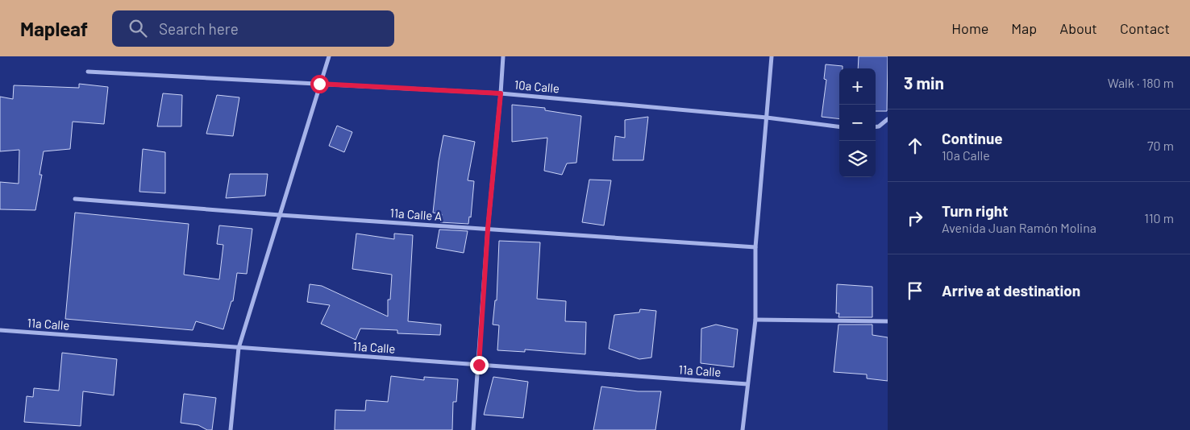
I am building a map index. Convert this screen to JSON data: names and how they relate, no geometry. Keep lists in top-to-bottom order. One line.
{"streets":{"street":["10a Calle","11a Calle A","11a Calle"]},"page":{"header":"Mapleaf","search":"Search here","nav":["Home","Map","About","Contact"],"heading":["3 min","Walk · 180 m"],"map_buttons":["+","−"],"list":[["Continue","10a Calle","70 m"],["Turn right","Avenida Juan Ramón Molina","110 m"],"Arrive at destination"]}}
